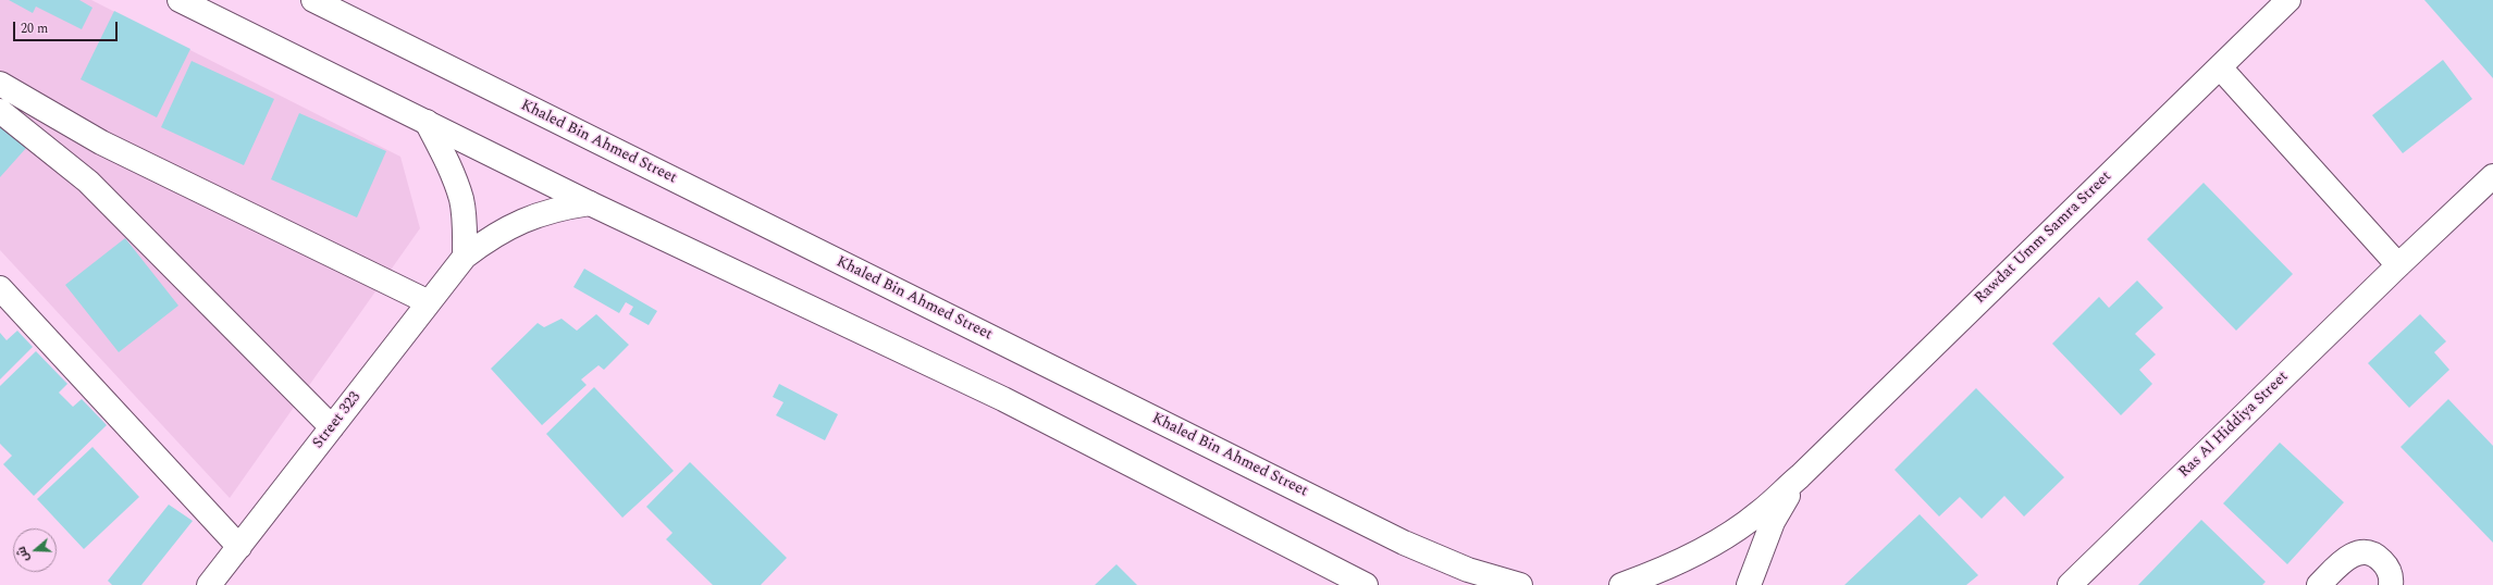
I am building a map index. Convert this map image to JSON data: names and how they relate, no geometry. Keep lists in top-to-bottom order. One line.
{"streets":{"street":["Khaled Bin Ahmed Street","Rawdat Umm Samra Street","Street 323","Ras Al Hiddiya Street"]},"scale_bar":"20 m","north":"left"}
